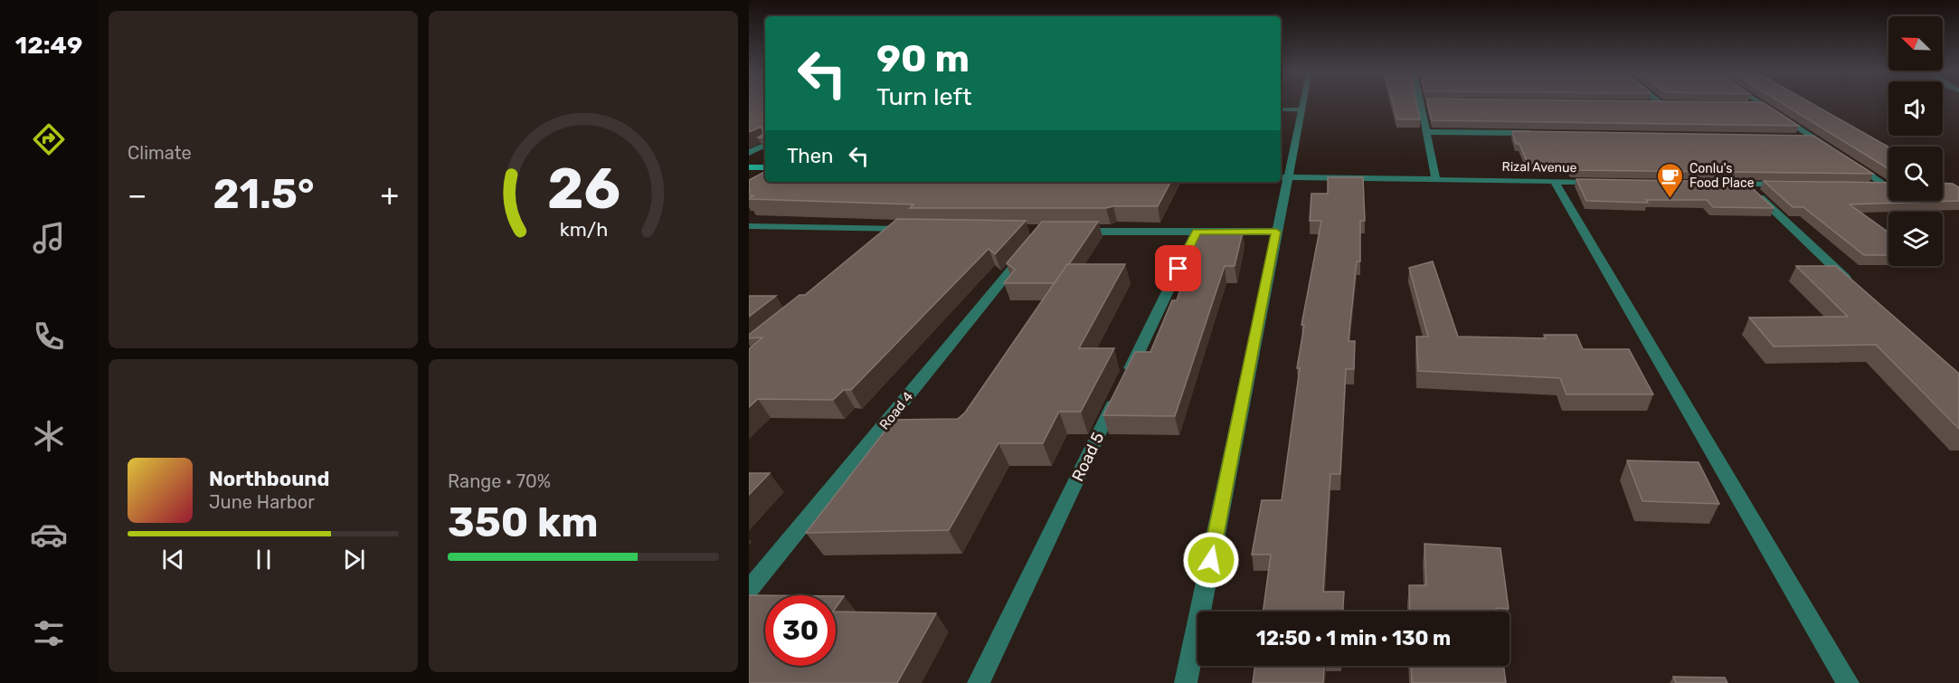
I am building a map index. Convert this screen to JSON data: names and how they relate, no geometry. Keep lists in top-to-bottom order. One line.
{"streets":{"street":["Rizal Avenue","Road 4","Road 5"]},"places":{"cafe":["Conlu's Food Place"]},"north":"top left","page":{"tabs":"12:49","tile":["Climate",["Range · 70%","350 km"]],"turn":["90 m","Turn left"],"then":"Then","heat":["−","21.5°","+"],"song":["Northbound","June Harbor"],"limit":"30","trip":"12:50 · 1 min · 130 m","gauge":["26","km/h"]}}
